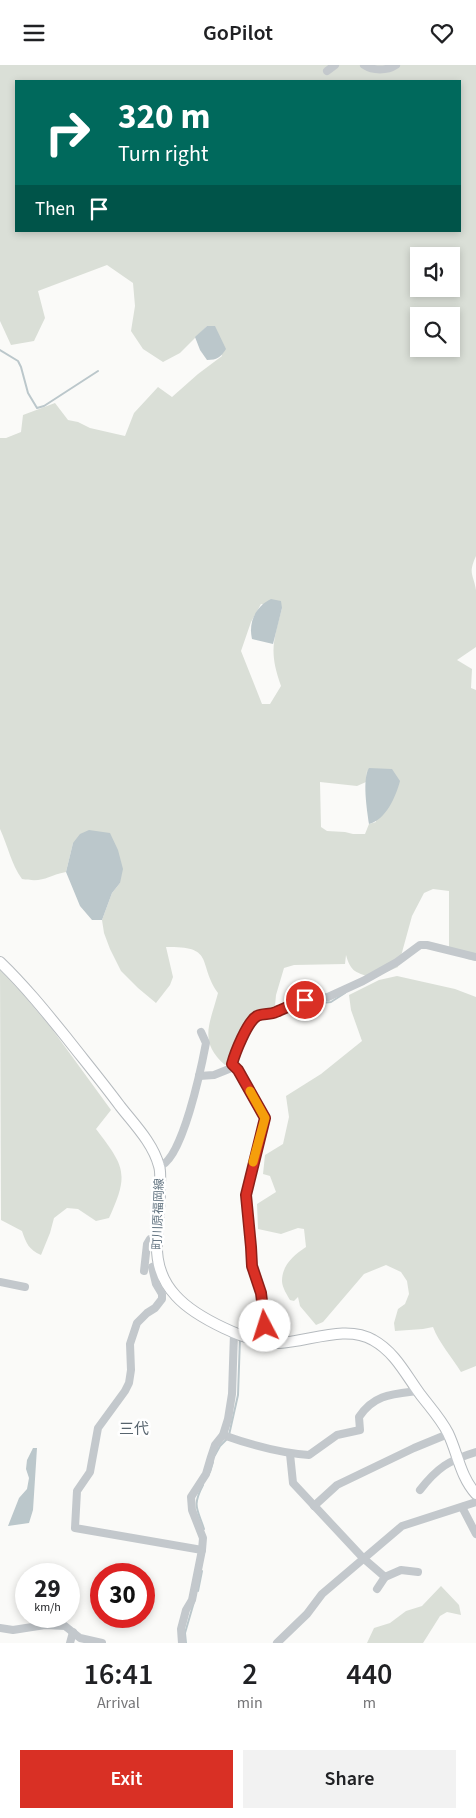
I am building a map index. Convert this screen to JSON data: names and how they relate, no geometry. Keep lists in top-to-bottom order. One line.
{"streets":{"main road":["町川原福岡線"]},"districts":["三代"],"page":{"header":"GoPilot","turn":["320 m","Turn right"],"then":"Then","speed":"29 km/h","limit":"30","eta":["16:41","Arrival","2","min","440","m"],"buttons":["Exit","Share"]}}
